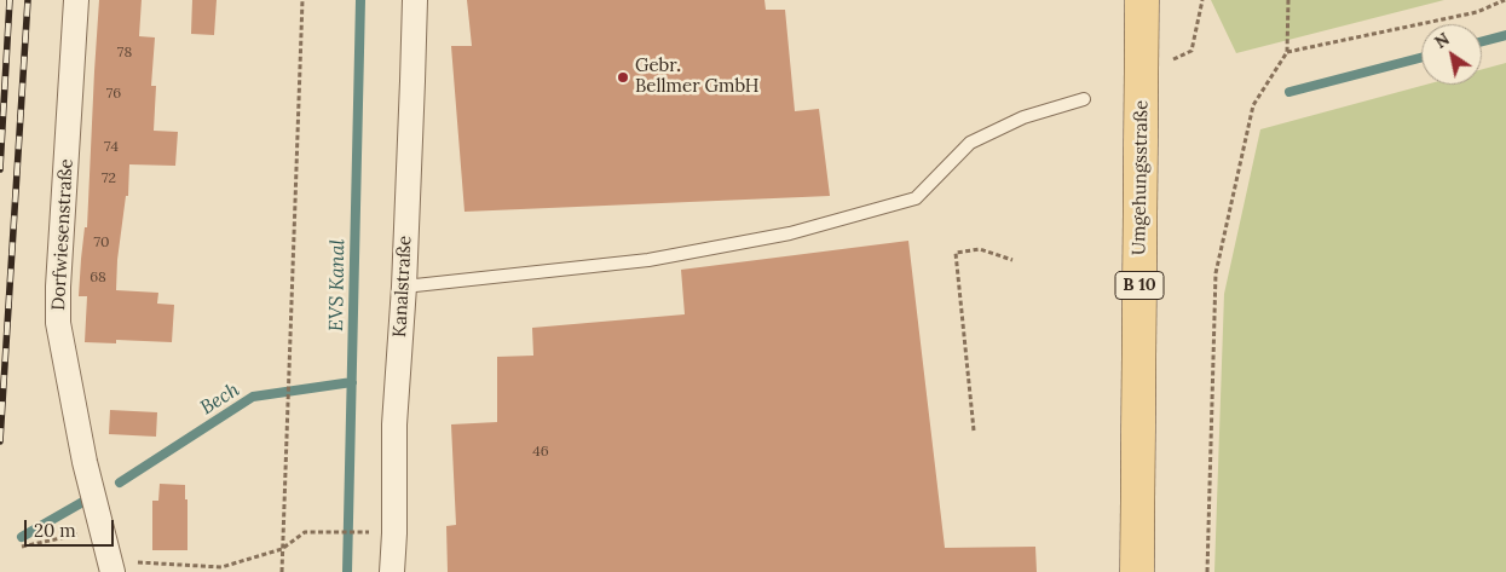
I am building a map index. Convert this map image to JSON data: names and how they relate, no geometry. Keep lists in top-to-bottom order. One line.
{"streets":{"main road":["Umgehungsstraße","B 10"],"street":["Dorfwiesenstraße","Kanalstraße"]},"water":["EVS Kanal","Bech"],"places":["Gebr. Bellmer GmbH"],"house_numbers":["78","76","74","72","70","68","46"],"scale_bar":"20 m","north":"top left"}
